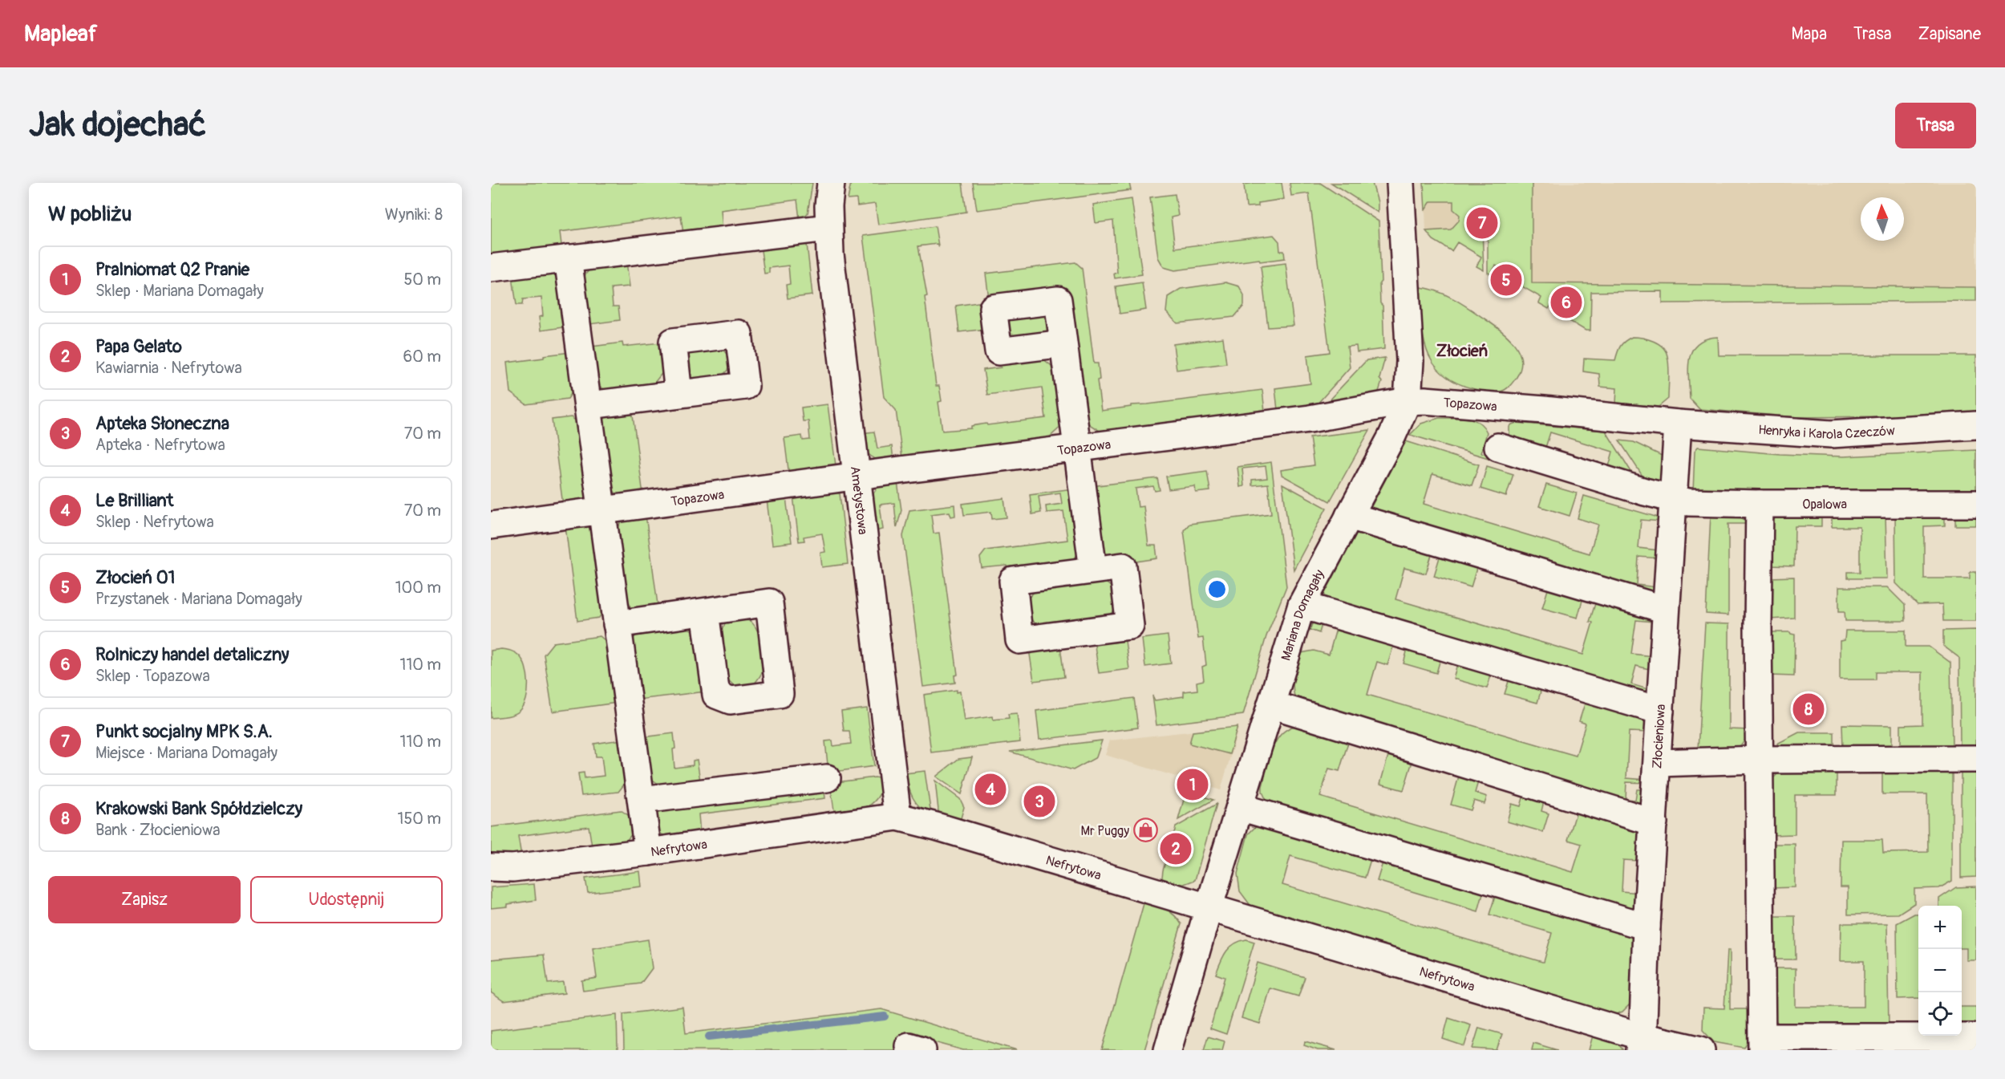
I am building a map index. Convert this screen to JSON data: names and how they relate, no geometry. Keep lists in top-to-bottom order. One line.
{"streets":{"street":["Topazowa","Henryka i Karola Czeczów","Ametystowa","Opalowa","Mariana Domagały","Złocieniowa","Nefrytowa"]},"crossings":[["Topazowa","Henryka i Karola Czeczów"],["Topazowa","Ametystowa"],["Topazowa","Mariana Domagały"],["Topazowa","Złocieniowa"],["Henryka i Karola Czeczów","Złocieniowa"],["Ametystowa","Nefrytowa"],["Opalowa","Złocieniowa"],["Mariana Domagały","Nefrytowa"],["Złocieniowa","Nefrytowa"]],"districts":["Złocień"],"places":{"shop":["Mr Puggy"]},"north":"top","page":{"header":"Mapleaf","nav":["Mapa","Trasa","Zapisane"],"buttons":["Trasa",["Zapisz","Udostępnij"]],"title":"Jak dojechać","heading":["W pobliżu","Wyniki: 8"],"pins":["7","5","6","8","1","4","3","2"],"list":[{"mark":"1","name":"Pralniomat Q2 Pranie","note":"Sklep · Mariana Domagały","value":"50 m"},{"mark":"2","name":"Papa Gelato","note":"Kawiarnia · Nefrytowa","value":"60 m"},{"mark":"3","name":"Apteka Słoneczna","note":"Apteka · Nefrytowa","value":"70 m"},{"mark":"4","name":"Le Brilliant","note":"Sklep · Nefrytowa","value":"70 m"},{"mark":"5","name":"Złocień 01","note":"Przystanek · Mariana Domagały","value":"100 m"},{"mark":"6","name":"Rolniczy handel detaliczny","note":"Sklep · Topazowa","value":"110 m"},{"mark":"7","name":"Punkt socjalny MPK S.A.","note":"Miejsce · Mariana Domagały","value":"110 m"},{"mark":"8","name":"Krakowski Bank Spółdzielczy","note":"Bank · Złocieniowa","value":"150 m"}],"map_buttons":["+","−"]}}
